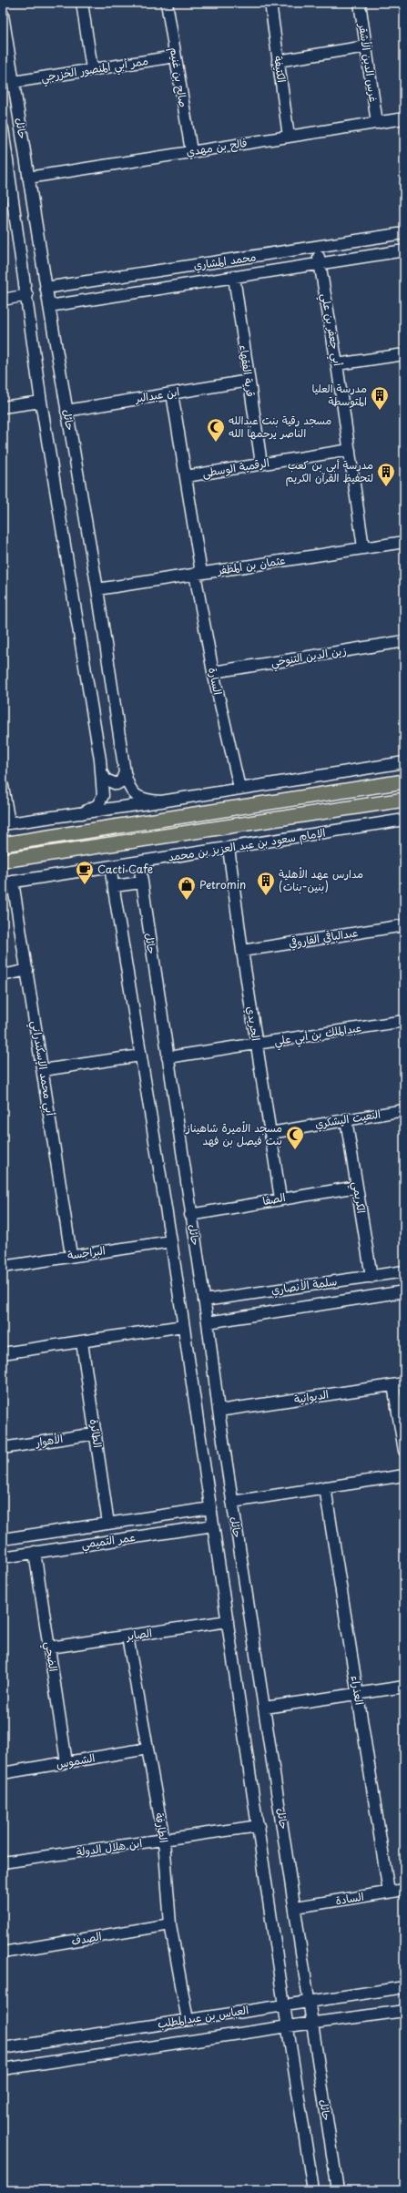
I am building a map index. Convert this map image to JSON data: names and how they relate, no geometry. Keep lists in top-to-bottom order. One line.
{"streets":{"main road":["الإمام سعود بن عبد العزيز بن محمد"],"street":["غرس الدين الأشقر","ممر أبي المنصور الخزرجي","الكتيفة","صالح بن غنيم","حائل","فالح بن مهدي","محمد المشاري","أبي جعفر بن علي","قرية الفقهاء","ابن عبدالبر","الرقمية الوسطى","عثمان بن المظفر","زين الدين التنوخي","السارة","عبدالباقي الفاروقي","الحريدي","عبدالملك بن أبي علي","أبي محمد الإسكندراني","النعيت اليشكري","الكريمي","الصفا","البراجسة","سلمة الأنصاري","الديوانية","الطائرة","الأهوار","عمر التميمي","الصابر","الضحي","العذراء","الشموس","الطارفة","ابن هلال الدولة","السادة","الصدف","العباس بن عبدالمطلب"]},"crossings":[["غرس الدين الأشقر","فالح بن مهدي"],["ممر أبي المنصور الخزرجي","صالح بن غنيم"],["ممر أبي المنصور الخزرجي","حائل"],["الكتيفة","فالح بن مهدي"],["صالح بن غنيم","فالح بن مهدي"],["حائل","فالح بن مهدي"],["حائل","محمد المشاري"],["حائل","ابن عبدالبر"],["حائل","عثمان بن المظفر"],["حائل","الإمام سعود بن عبد العزيز بن محمد"],["حائل","عبدالملك بن أبي علي"],["حائل","الصفا"],["حائل","البراجسة"],["حائل","سلمة الأنصاري"],["حائل","الديوانية"],["حائل","عمر التميمي"],["حائل","الصابر"],["حائل","ابن هلال الدولة"],["حائل","السادة"],["حائل","العباس بن عبدالمطلب"],["محمد المشاري","أبي جعفر بن علي"],["محمد المشاري","قرية الفقهاء"],["أبي جعفر بن علي","الرقمية الوسطى"],["أبي جعفر بن علي","عثمان بن المظفر"],["قرية الفقهاء","ابن عبدالبر"],["قرية الفقهاء","الرقمية الوسطى"],["ابن عبدالبر","السارة"],["الرقمية الوسطى","السارة"],["عثمان بن المظفر","السارة"],["زين الدين التنوخي","السارة"],["الإمام سعود بن عبد العزيز بن محمد","الحريدي"],["الإمام سعود بن عبد العزيز بن محمد","أبي محمد الإسكندراني"],["عبدالباقي الفاروقي","الحريدي"],["الحريدي","عبدالملك بن أبي علي"],["الحريدي","النعيت اليشكري"],["الحريدي","الصفا"],["أبي محمد الإسكندراني","البراجسة"],["النعيت اليشكري","الكريمي"],["الكريمي","الصفا"],["الكريمي","سلمة الأنصاري"],["الطائرة","الأهوار"],["عمر التميمي","الضحي"],["الصابر","الضحي"],["الصابر","الطارفة"],["الضحي","الشموس"],["العذراء","السادة"],["الشموس","الطارفة"],["الطارفة","ابن هلال الدولة"],["الطارفة","الصدف"],["الطارفة","العباس بن عبدالمطلب"]],"places":{"building":["مدرسة العليا المتوسطة","مدرسة أبي بن كعب لتحفيظ القرآن الكريم","مدارس عهد الأهلية (بنين-بنات)"],"mosque":["مسجد رقية بنت عبدالله الناصر يرحمها الله","مسجد الأميرة شاهيناز بنت فيصل بن فهد"],"cafe":["Cacti Cafe"],"shop":["Petromin"]}}
